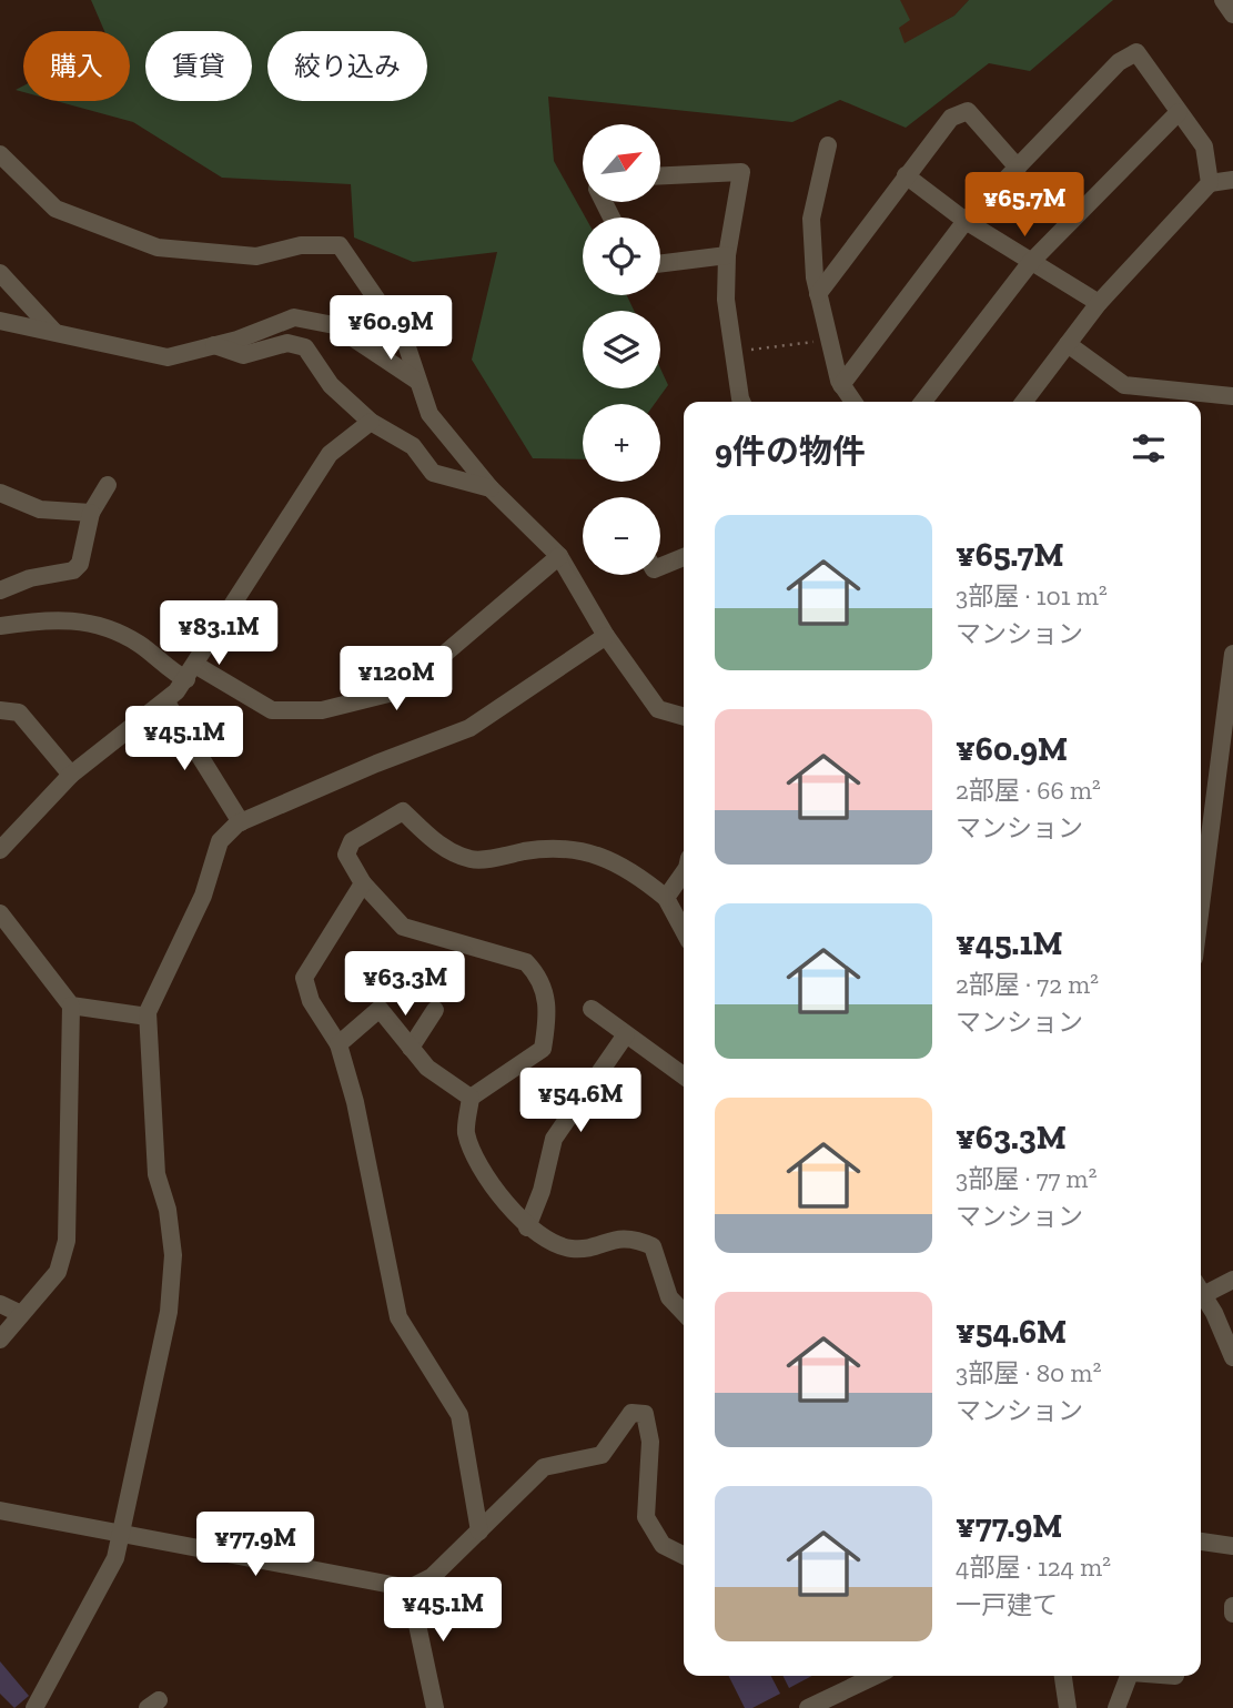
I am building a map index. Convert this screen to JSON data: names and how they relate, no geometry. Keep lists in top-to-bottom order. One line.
{"north":"top right","page":{"chip":["購入","賃貸","絞り込み"],"map_buttons":["+","−"],"price":["¥65.7M","¥60.9M","¥83.1M","¥120M","¥45.1M","¥63.3M","¥54.6M","¥77.9M","¥45.1M"],"heading":"9件の物件","list":[{"name":"¥65.7M","note":"3部屋 · 101 m² · マンション"},{"name":"¥60.9M","note":"2部屋 · 66 m² · マンション"},{"name":"¥45.1M","note":"2部屋 · 72 m² · マンション"},{"name":"¥63.3M","note":"3部屋 · 77 m² · マンション"},{"name":"¥54.6M","note":"3部屋 · 80 m² · マンション"},{"name":"¥77.9M","note":"4部屋 · 124 m² · 一戸建て"}]}}
